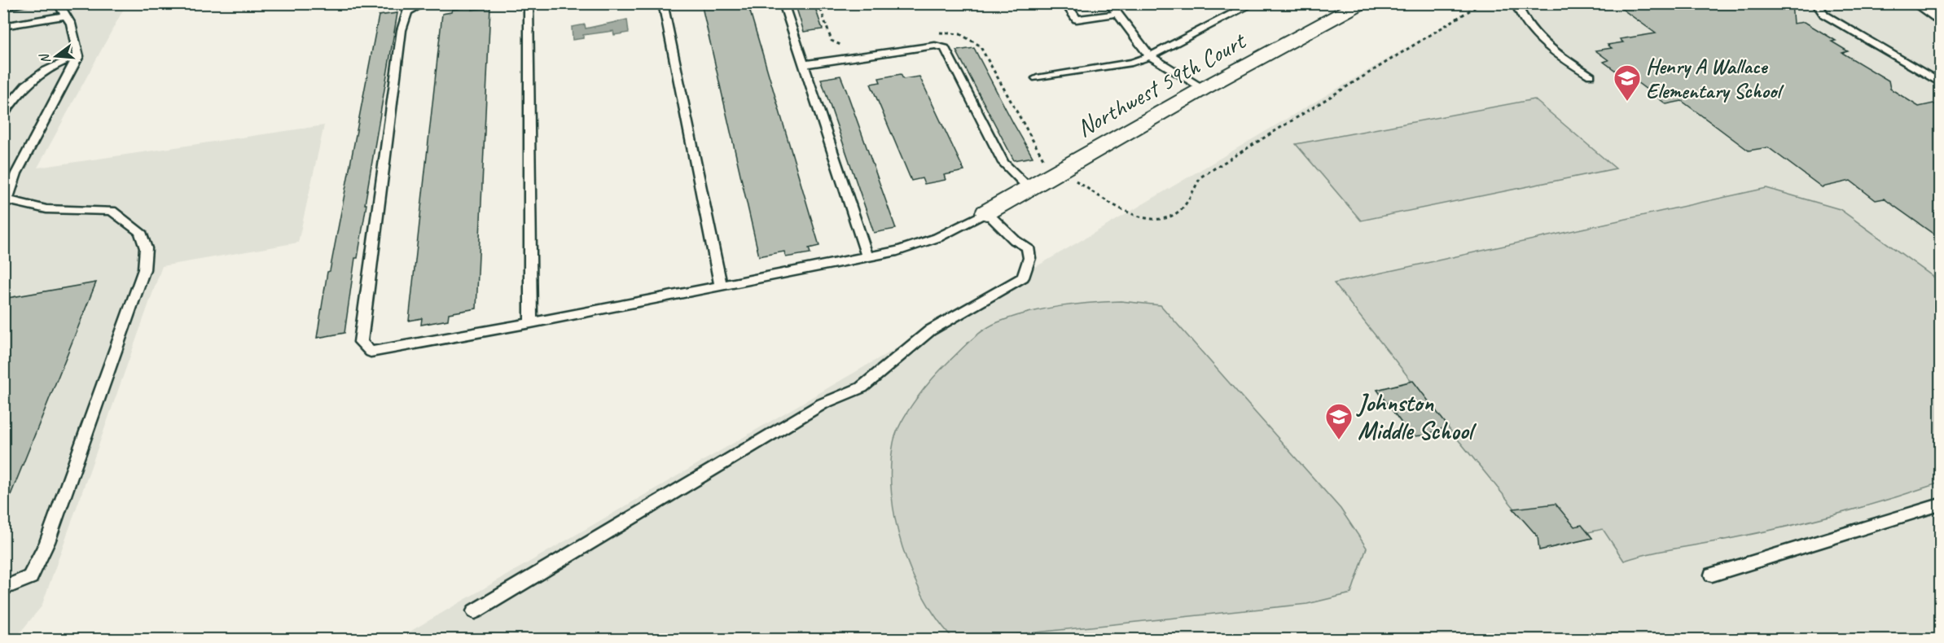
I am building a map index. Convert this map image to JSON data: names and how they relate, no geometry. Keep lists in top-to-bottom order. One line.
{"streets":{"street":["Northwest 59th Court"]},"places":{"school or university":["Henry A Wallace Elementary School","Johnston Middle School"]},"north":"left"}
